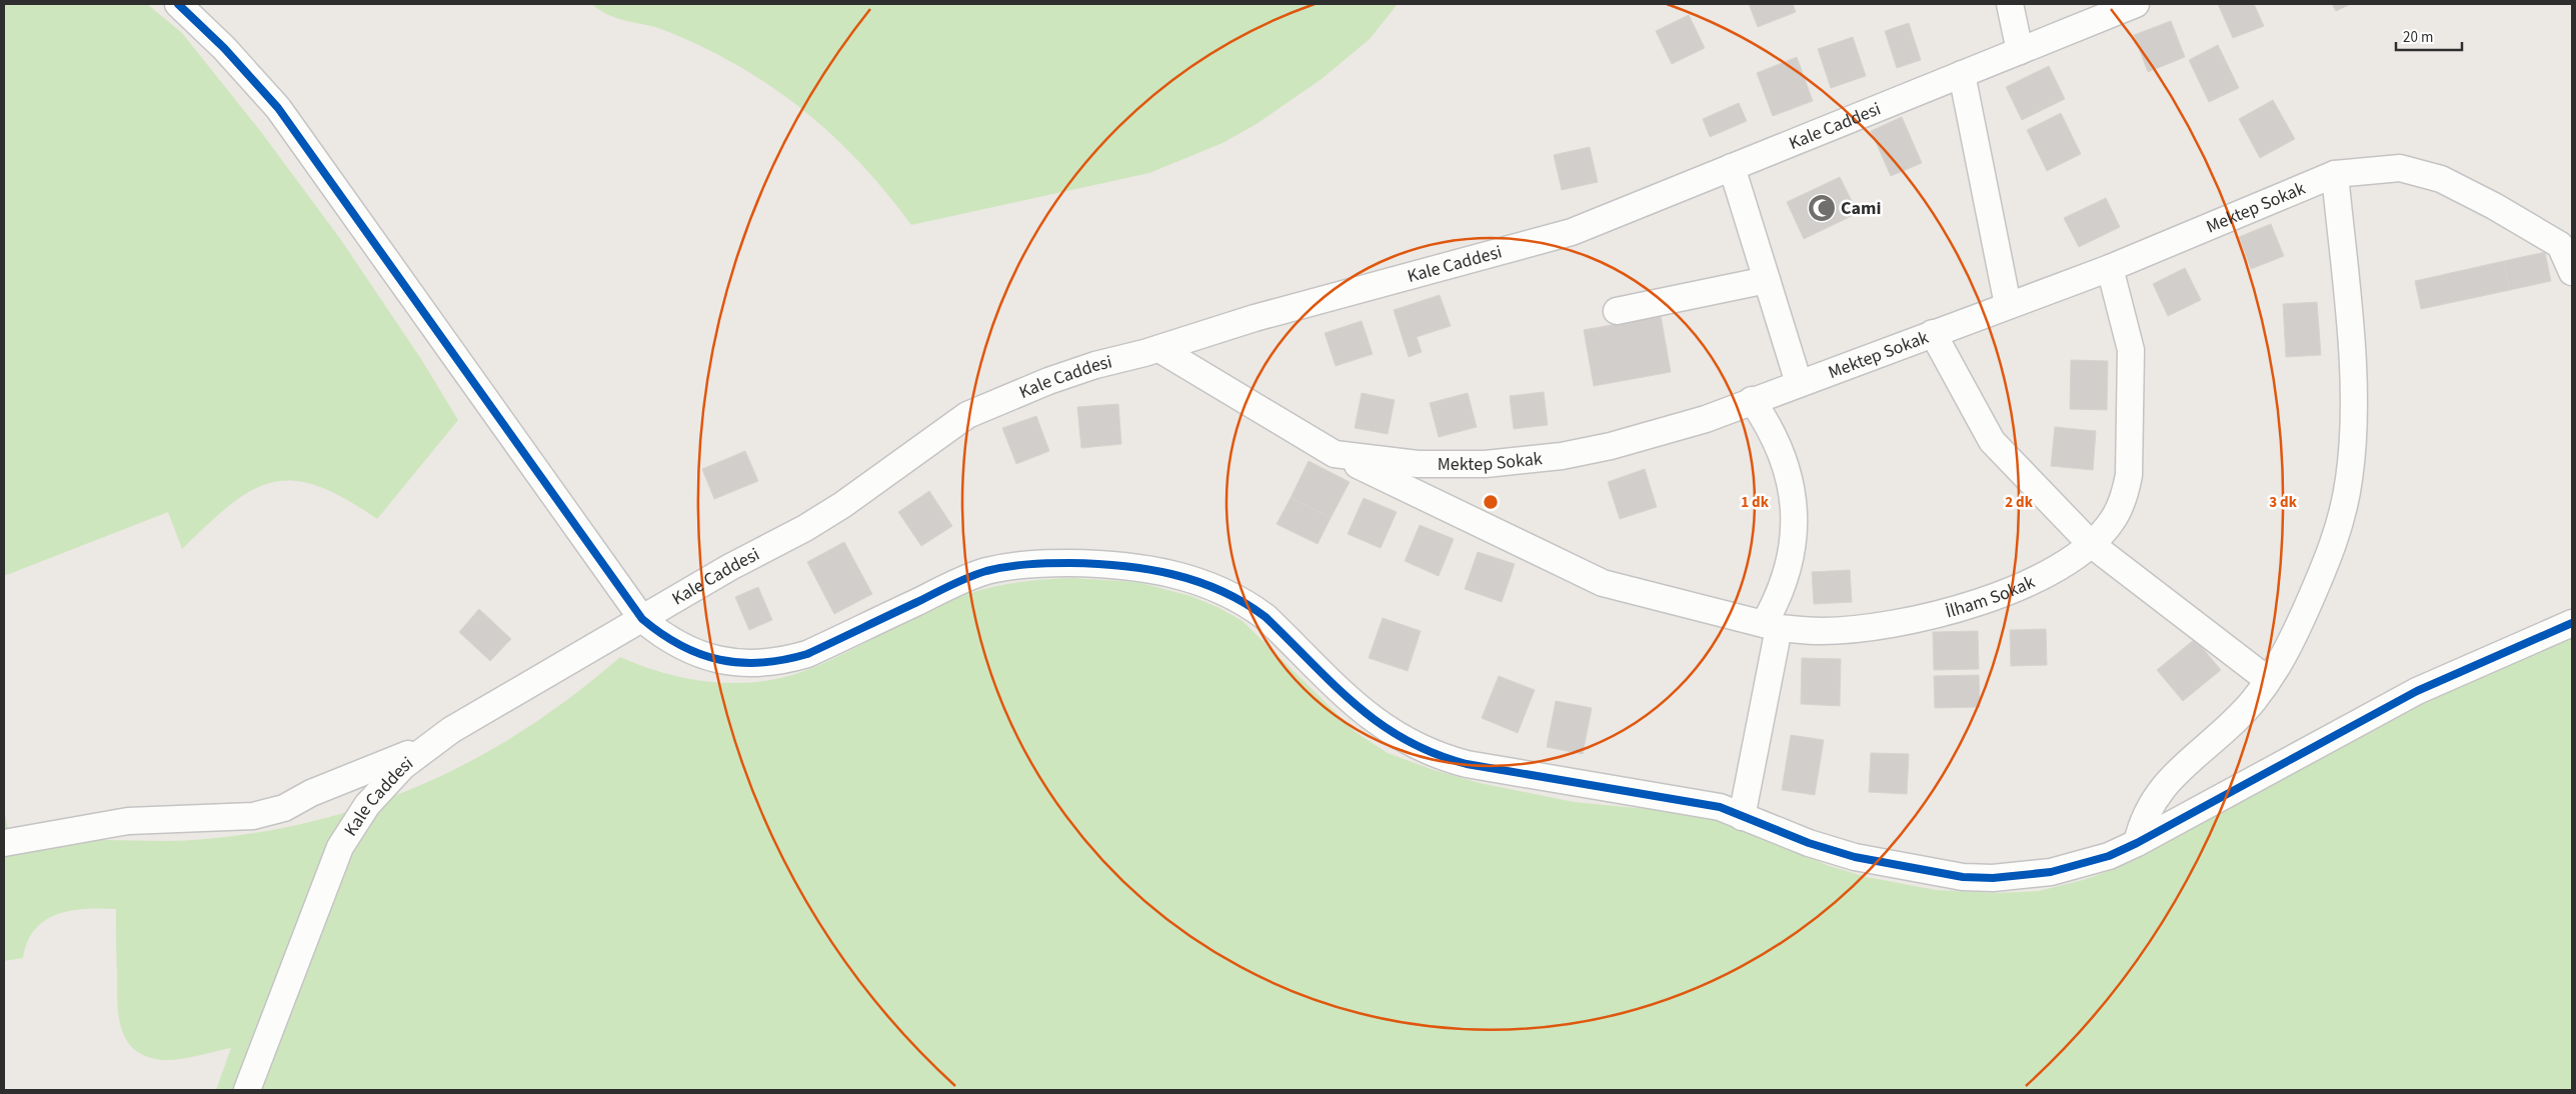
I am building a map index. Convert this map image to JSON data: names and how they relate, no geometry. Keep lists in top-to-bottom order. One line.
{"streets":{"street":["Kale Caddesi","Mektep Sokak","İlham Sokak"]},"crossings":[["Kale Caddesi","Mektep Sokak"],["Mektep Sokak","İlham Sokak"]],"places":{"mosque":["Cami"]},"scale_bar":"20 m","rings":["1 dk","2 dk","3 dk"]}
